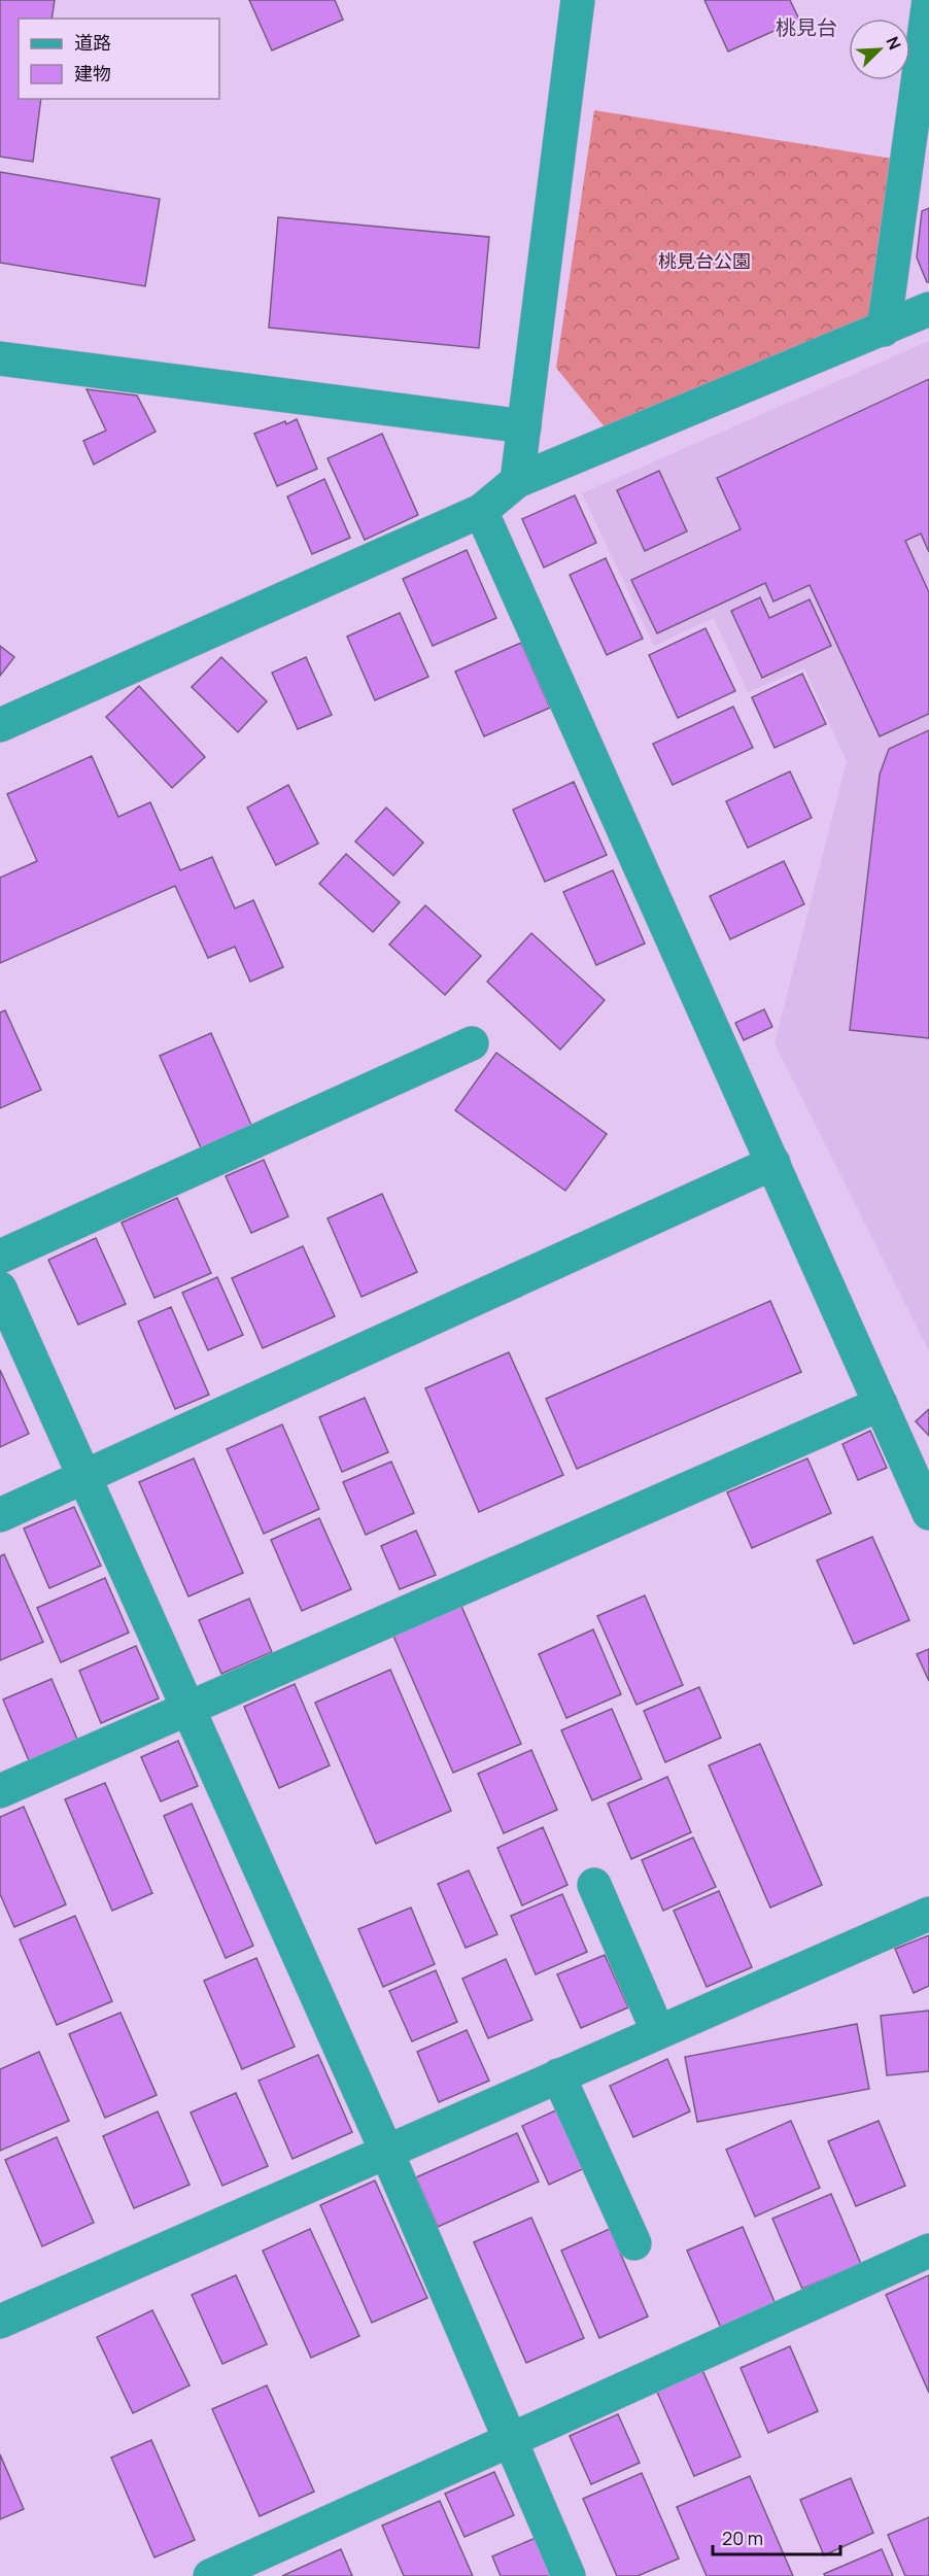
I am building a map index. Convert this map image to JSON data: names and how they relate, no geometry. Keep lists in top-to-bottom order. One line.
{"districts":["桃見台"],"parks":["桃見台公園"],"legend":["道路","建物"],"scale_bar":"20 m","north":"top right"}
